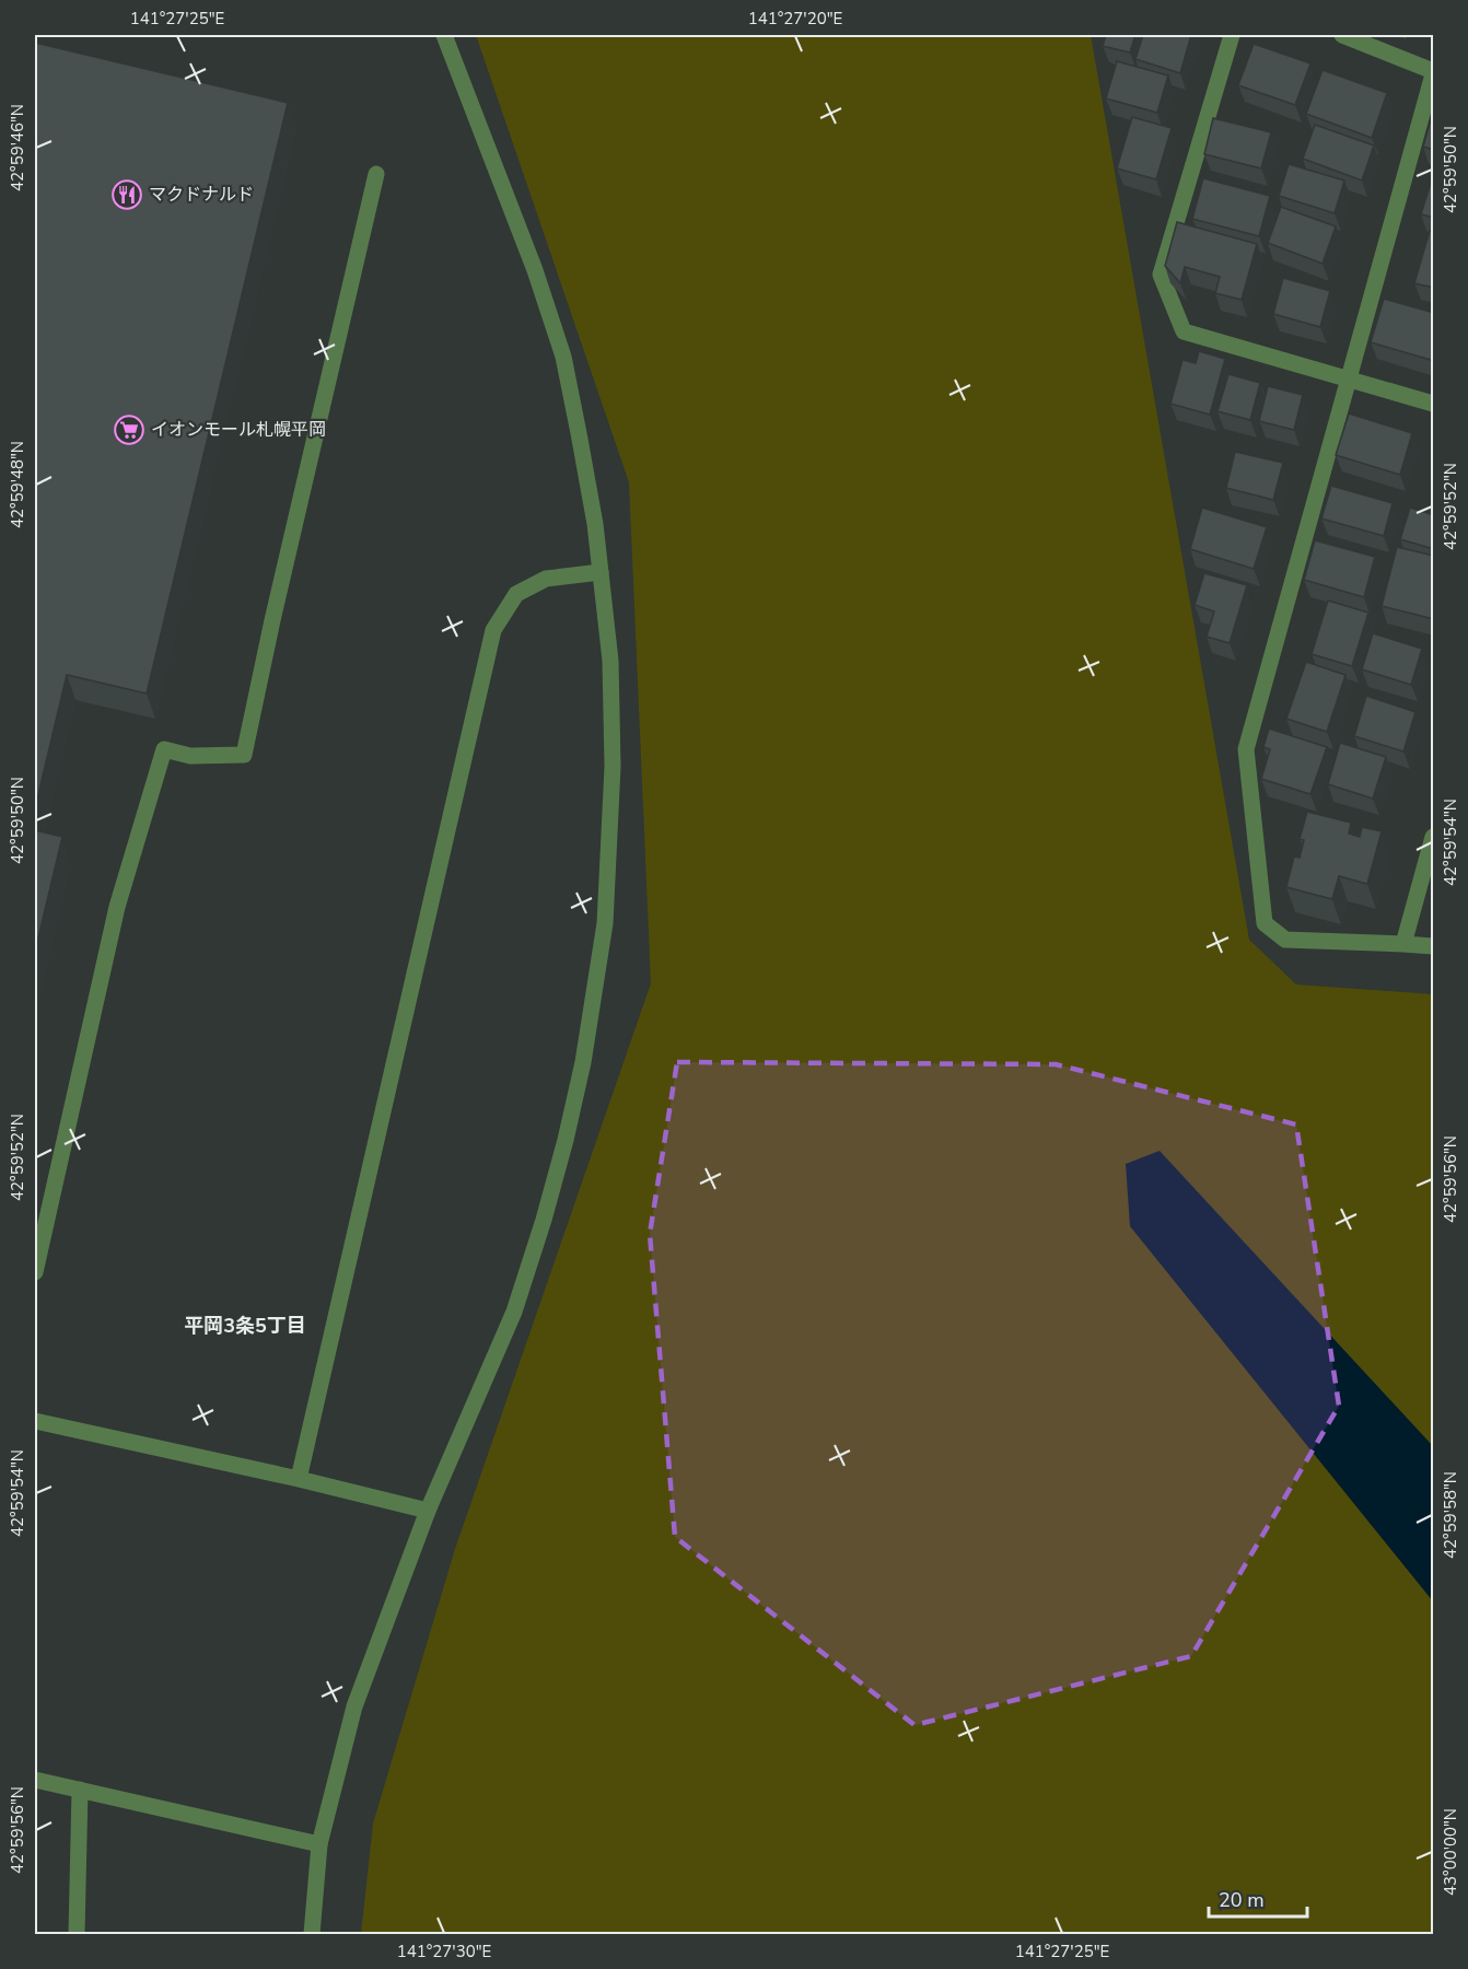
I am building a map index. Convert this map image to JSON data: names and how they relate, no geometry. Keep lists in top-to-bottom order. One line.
{"districts":["平岡3条5丁目"],"places":{"restaurant":["マクドナルド"],"supermarket":["イオンモール札幌平岡"]},"scale_bar":"20 m","coordinates":["141°27'25\"E","141°27'20\"E","42°59'46\"N","42°59'50\"N","42°59'48\"N","42°59'52\"N","42°59'54\"N","42°59'56\"N","42°59'58\"N","43°00'00\"N","141°27'30\"E"]}
